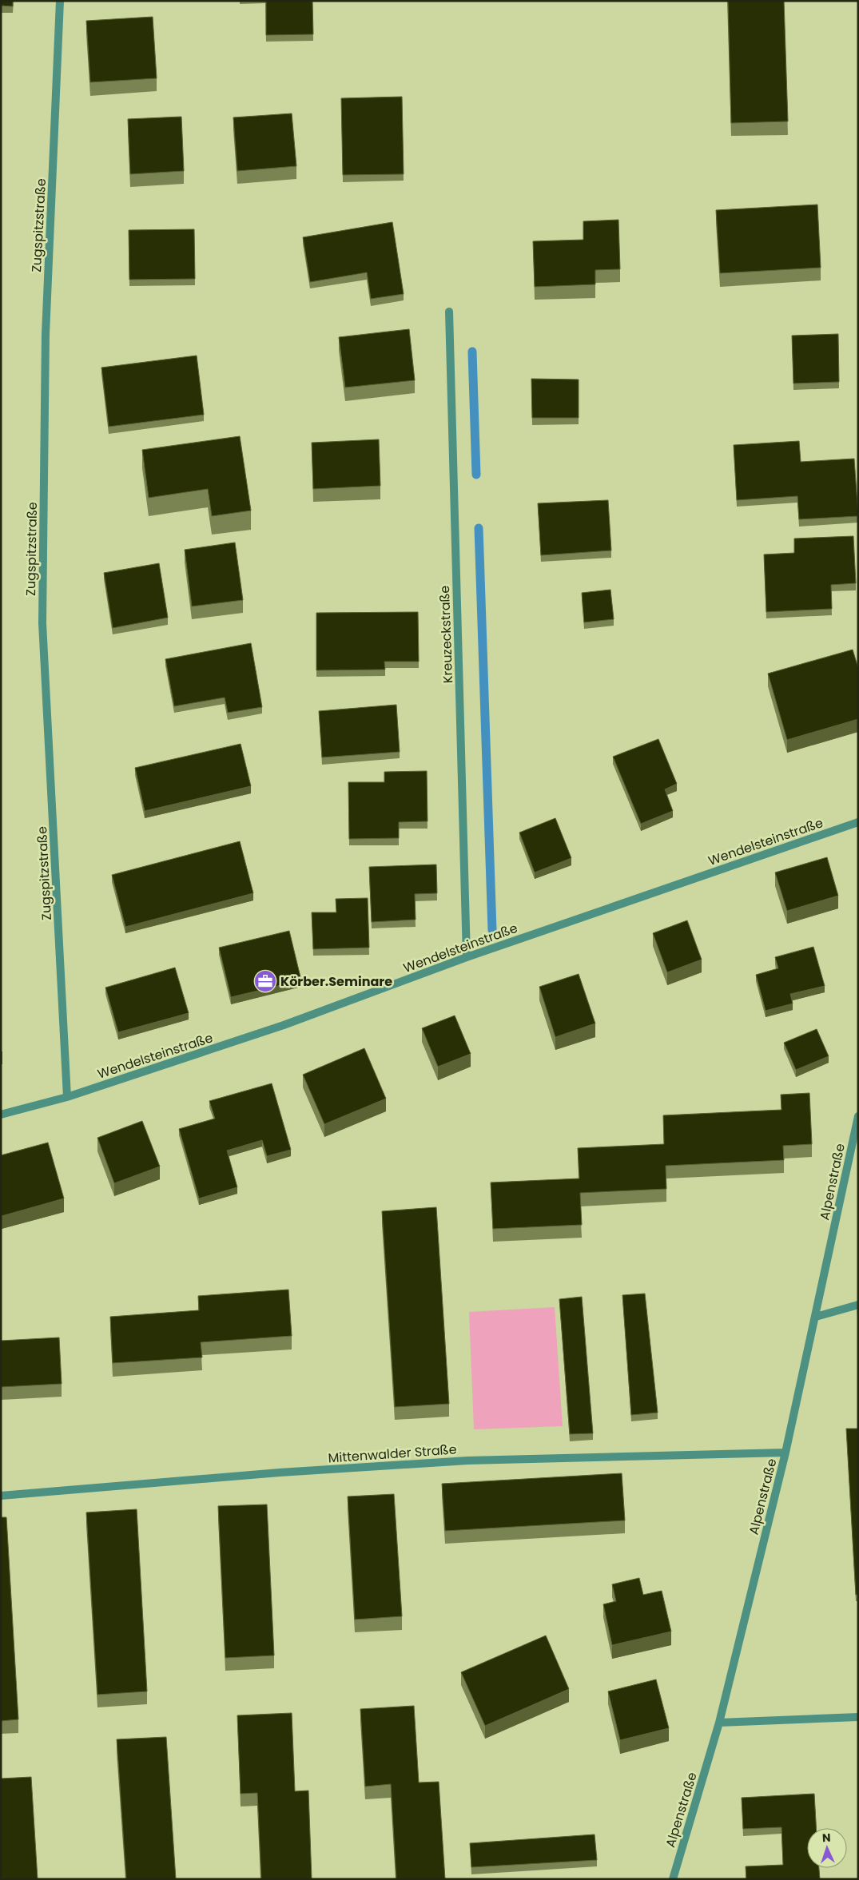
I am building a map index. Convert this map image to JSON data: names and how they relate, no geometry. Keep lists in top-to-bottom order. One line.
{"streets":{"street":["Zugspitzstraße","Kreuzeckstraße","Wendelsteinstraße","Alpenstraße","Mittenwalder Straße"]},"crossings":[["Zugspitzstraße","Wendelsteinstraße"],["Kreuzeckstraße","Wendelsteinstraße"],["Alpenstraße","Mittenwalder Straße"]],"places":{"office":["Körber.Seminare"]},"north":"top"}
